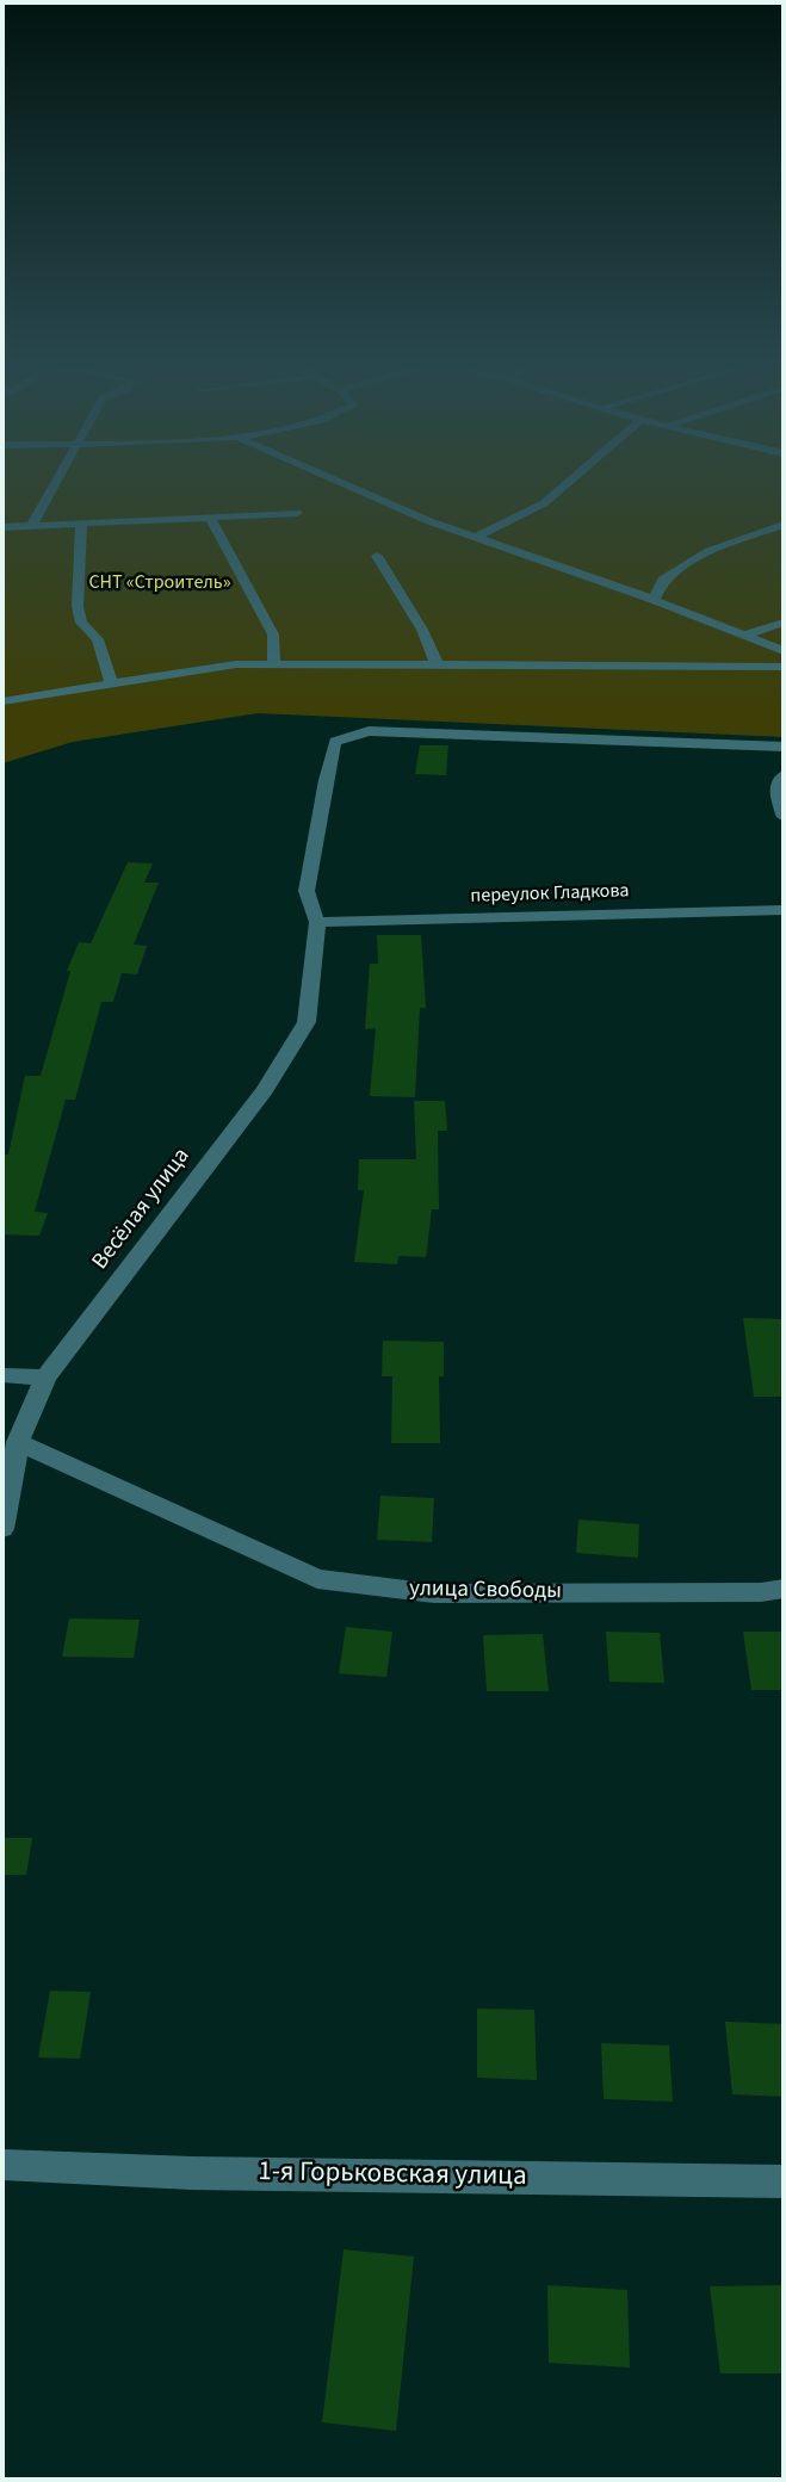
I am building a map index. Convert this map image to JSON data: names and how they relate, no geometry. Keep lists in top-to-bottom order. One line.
{"streets":{"street":["переулок Гладкова","Весёлая улица","улица Свободы","1-я Горьковская улица"]},"crossings":[["переулок Гладкова","Весёлая улица"],["Весёлая улица","улица Свободы"]],"parks":["СНТ «Строитель»"]}
